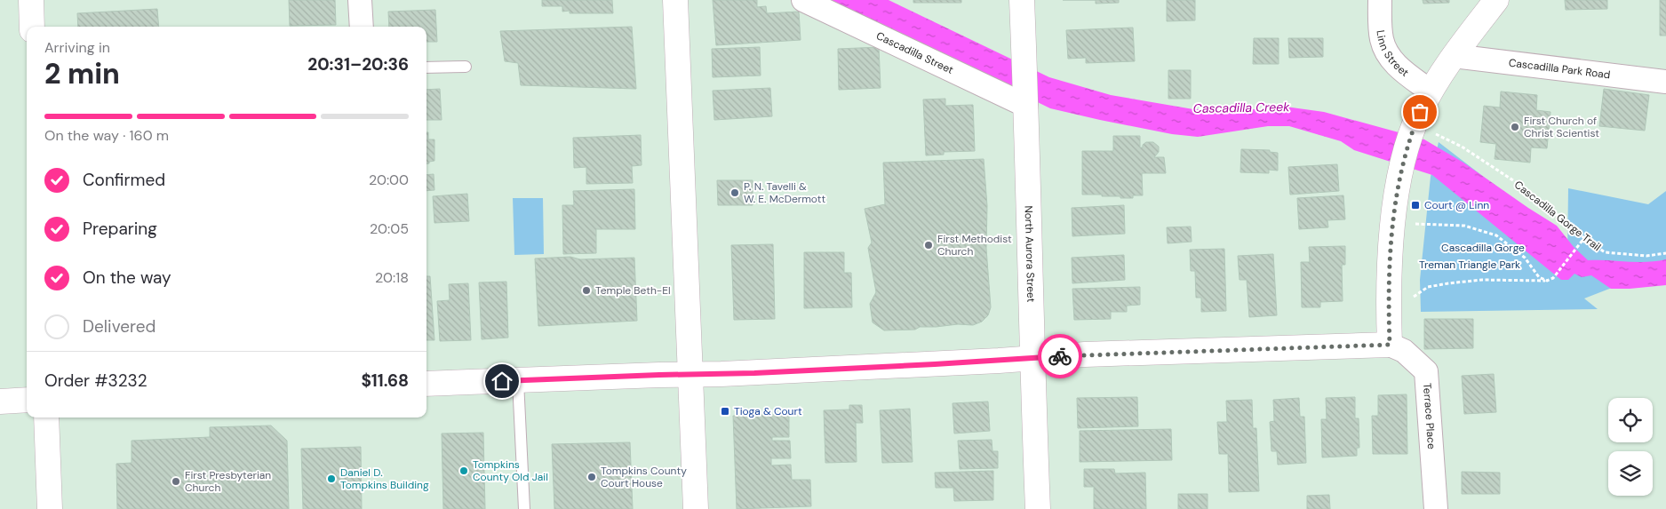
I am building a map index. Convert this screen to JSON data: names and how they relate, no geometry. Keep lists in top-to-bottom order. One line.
{"streets":{"street":["Linn Street","Cascadilla Street","Cascadilla Park Road","North Aurora Street","Terrace Place"],"path":["Cascadilla Gorge Trail"]},"crossings":[["Cascadilla Street","North Aurora Street"]],"water":["Cascadilla Creek"],"parks":["Cascadilla Gorge","Treman Triangle Park"],"places":{"other":["First Church of Christ Scientist","P. N. Tavelli & W. E. McDermott","First Methodist Church","Temple Beth-El","Tompkins County Old Jail","Tompkins County Court House","Daniel D. Tompkins Building","First Presbyterian Church"],"transit":["Court @ Linn","Tioga & Court"]},"page":{"heading":["2 min","Arriving in","20:31–20:36"],"panel":["Order #3232","$11.68"],"bar":"On the way · 160 m","list":[["Confirmed","20:00"],["Preparing","20:05"],["On the way","20:18"],"Delivered"]}}
